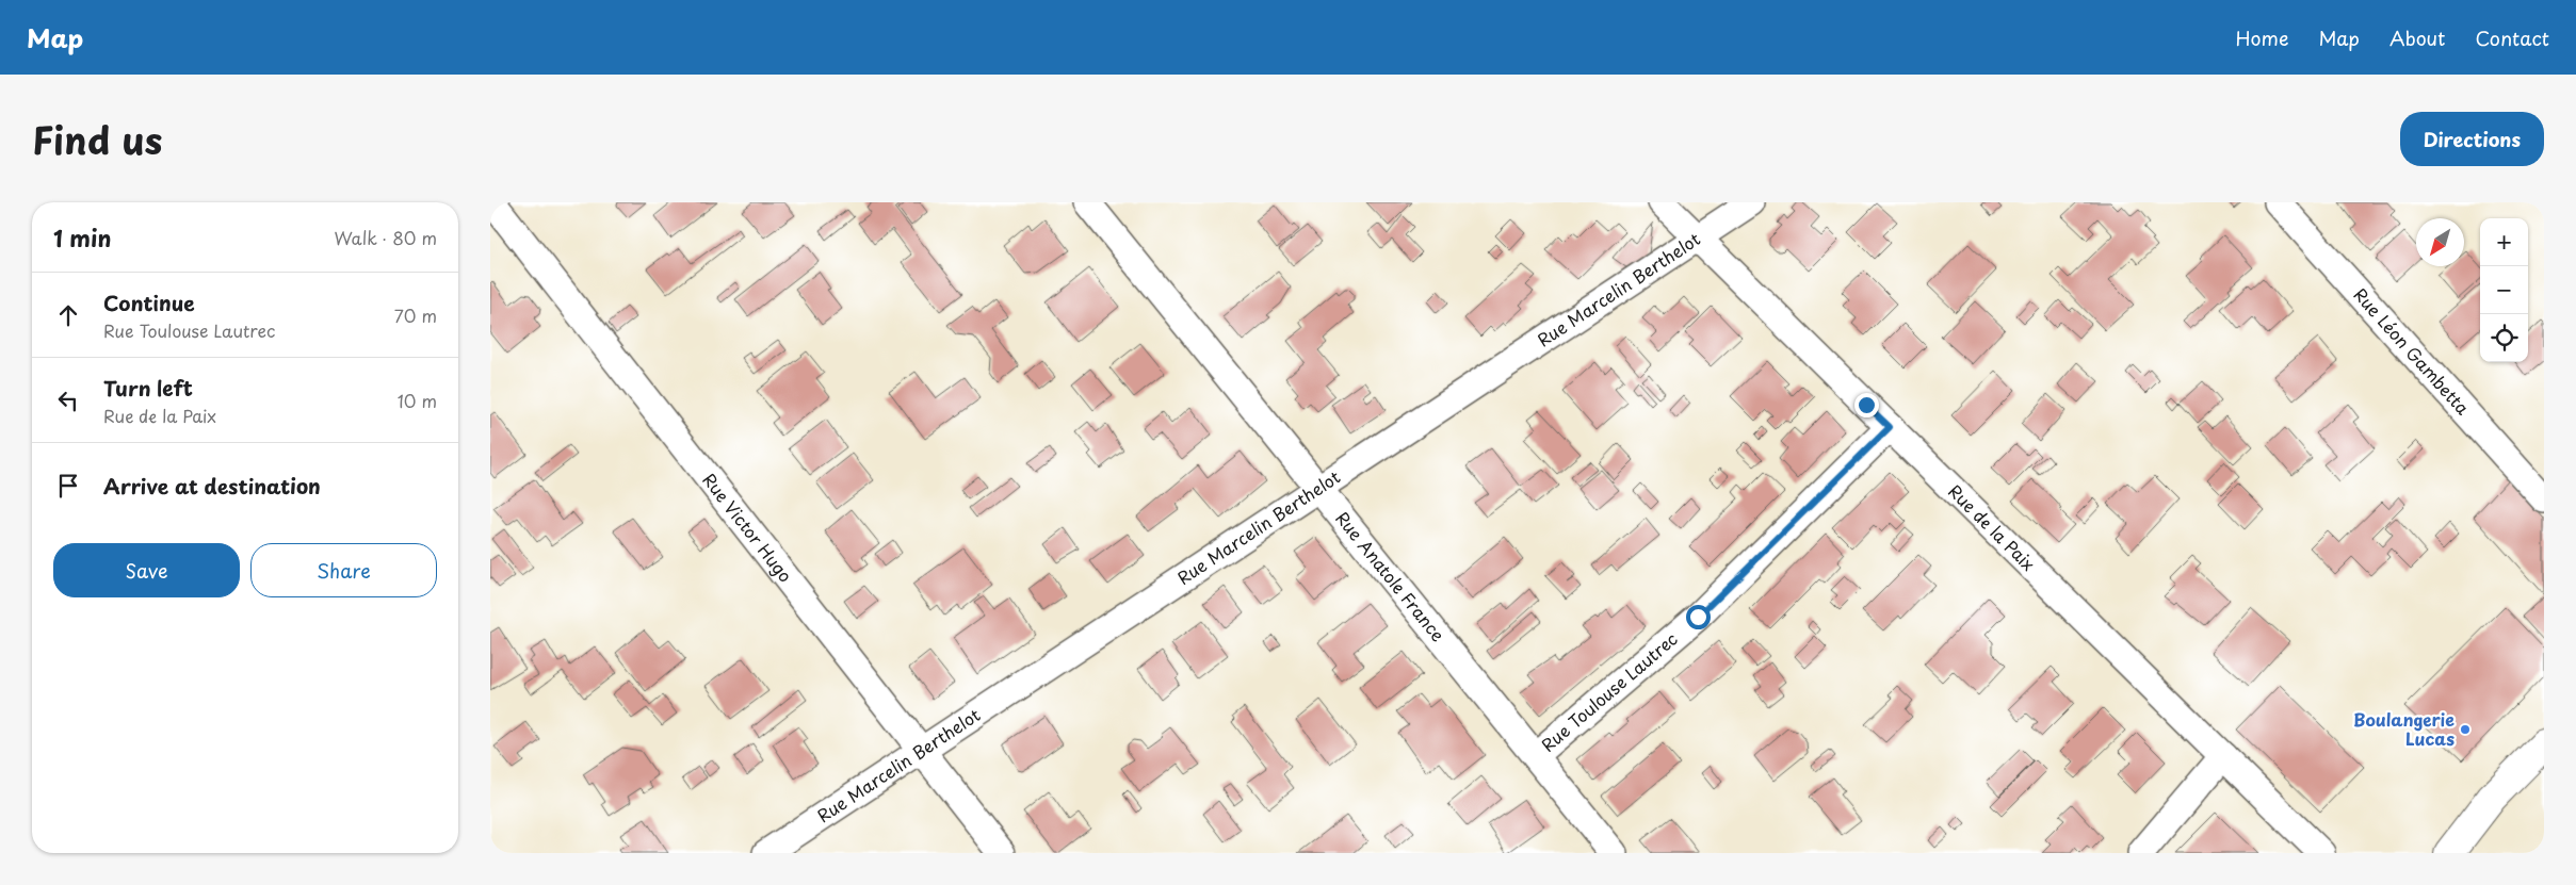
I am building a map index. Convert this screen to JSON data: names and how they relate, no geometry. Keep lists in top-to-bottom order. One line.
{"streets":{"street":["Rue Marcelin Berthelot","Rue Léon Gambetta","Rue Victor Hugo","Rue de la Paix","Rue Anatole France","Rue Toulouse Lautrec"]},"crossings":[["Rue Marcelin Berthelot","Rue Victor Hugo"],["Rue Marcelin Berthelot","Rue de la Paix"],["Rue Marcelin Berthelot","Rue Anatole France"],["Rue de la Paix","Rue Toulouse Lautrec"],["Rue Anatole France","Rue Toulouse Lautrec"]],"places":["Boulangerie Lucas"],"north":"bottom left","page":{"header":"Map","nav":["Home","Map","About","Contact"],"title":"Find us","buttons":["Directions",["Save","Share"]],"heading":["1 min","Walk · 80 m"],"map_buttons":["+","−"],"list":[["Continue","Rue Toulouse Lautrec","70 m"],["Turn left","Rue de la Paix","10 m"],"Arrive at destination"]}}
